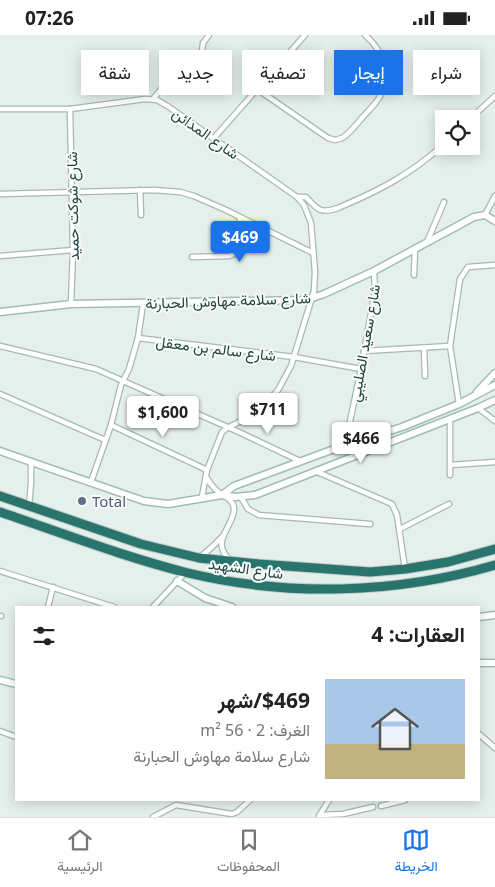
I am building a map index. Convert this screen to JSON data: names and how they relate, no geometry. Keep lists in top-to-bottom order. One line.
{"streets":{"highway":["شارع الشهيد"],"street":["شارع المدائن","شارع شوكت حميد","شارع سلامة مهاوش الحبارنة","شارع سعيد الصليبي","شارع سالم بن معقل"]},"crossings":[["شارع المدائن","شارع سلامة مهاوش الحبارنة"],["شارع المدائن","شارع سالم بن معقل"],["شارع شوكت حميد","شارع سلامة مهاوش الحبارنة"],["شارع سلامة مهاوش الحبارنة","شارع سعيد الصليبي"],["شارع سلامة مهاوش الحبارنة","شارع سالم بن معقل"],["شارع سعيد الصليبي","شارع سالم بن معقل"]],"places":["Total"],"page":{"status":"07:26","chip":["شراء","إيجار","تصفية","جديد","شقة"],"price":["$469","$711","$1,600","$466"],"heading":"العقارات: 4","list":[{"name":"$469/شهر","note":"الغرف: 2 · 56 m² · شارع سلامة مهاوش الحبارنة"}],"tabs":["الخريطة","المحفوظات","الرئيسية"]}}
